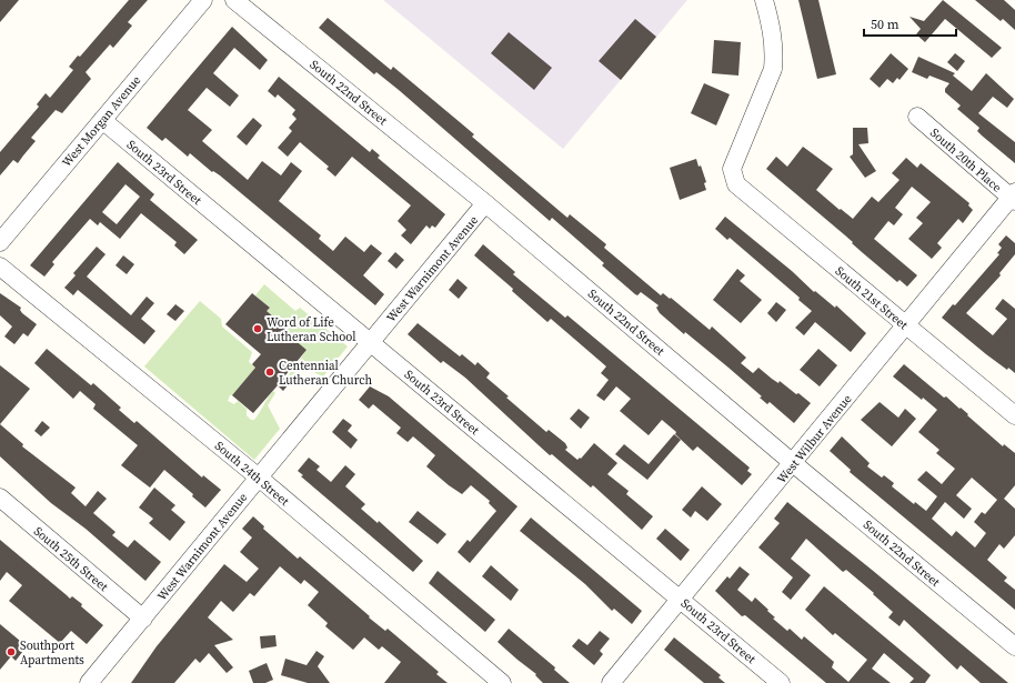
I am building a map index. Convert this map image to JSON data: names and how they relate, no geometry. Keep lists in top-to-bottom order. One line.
{"streets":{"street":["South 22nd Street","West Morgan Avenue","South 20th Place","South 23rd Street","West Warnimont Avenue","South 21st Street","West Wilbur Avenue","South 24th Street","South 25th Street"]},"crossings":[["South 22nd Street","West Warnimont Avenue"],["South 22nd Street","West Wilbur Avenue"],["West Morgan Avenue","South 23rd Street"],["South 20th Place","West Wilbur Avenue"],["South 23rd Street","West Warnimont Avenue"],["South 23rd Street","West Wilbur Avenue"],["West Warnimont Avenue","South 24th Street"],["West Warnimont Avenue","South 25th Street"],["South 21st Street","West Wilbur Avenue"]],"places":["Word of Life Lutheran School","Centennial Lutheran Church","Southport Apartments"],"scale_bar":"50 m"}
